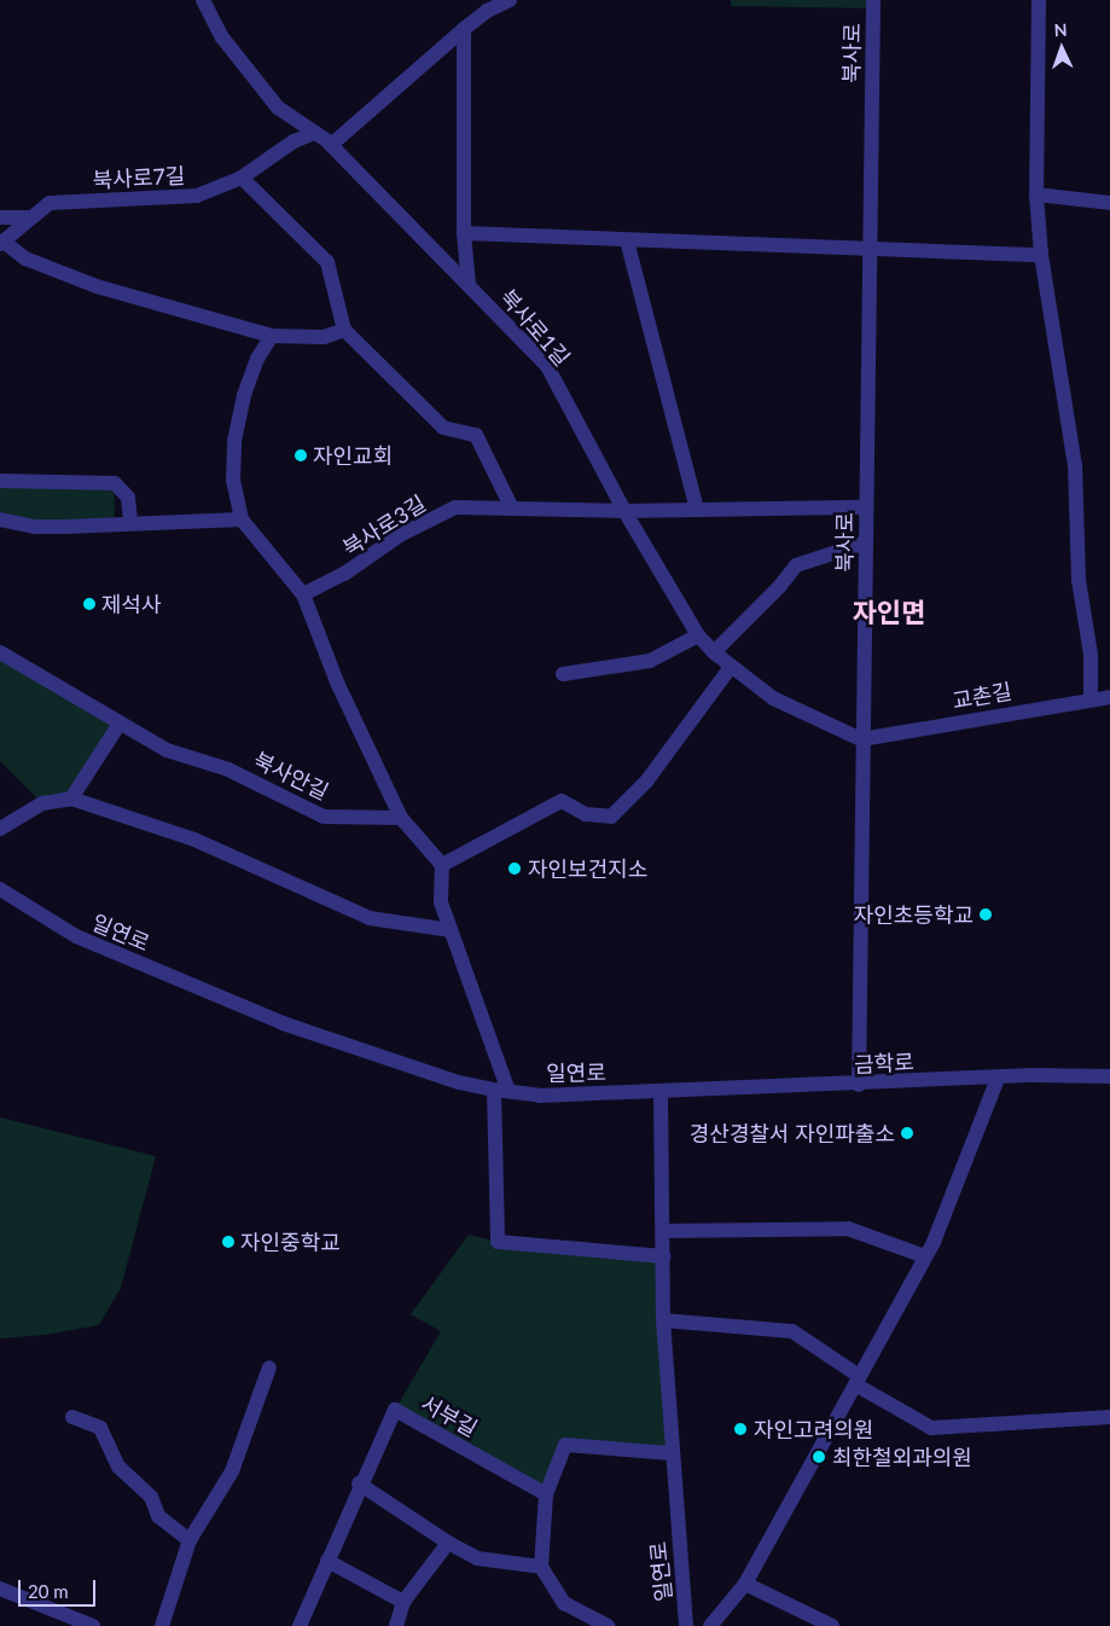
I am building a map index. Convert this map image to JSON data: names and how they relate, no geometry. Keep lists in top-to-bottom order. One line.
{"streets":{"street":["북사로","북사로7길","북사로1길","북사로3길","교촌길","북사안길","일연로","금학로","서부길"]},"crossings":[["북사로","북사로1길"],["북사로","북사로3길"],["북사로","교촌길"],["북사로","금학로"],["북사로7길","북사로1길"],["북사로1길","북사로3길"],["북사로1길","교촌길"],["일연로","금학로"]],"districts":["자인면"],"places":["자인교회","제석사","자인보건지소","자인초등학교","경산경찰서 자인파출소","자인중학교","자인고려의원","최한철외과의원"],"scale_bar":"20 m","north":"top"}
